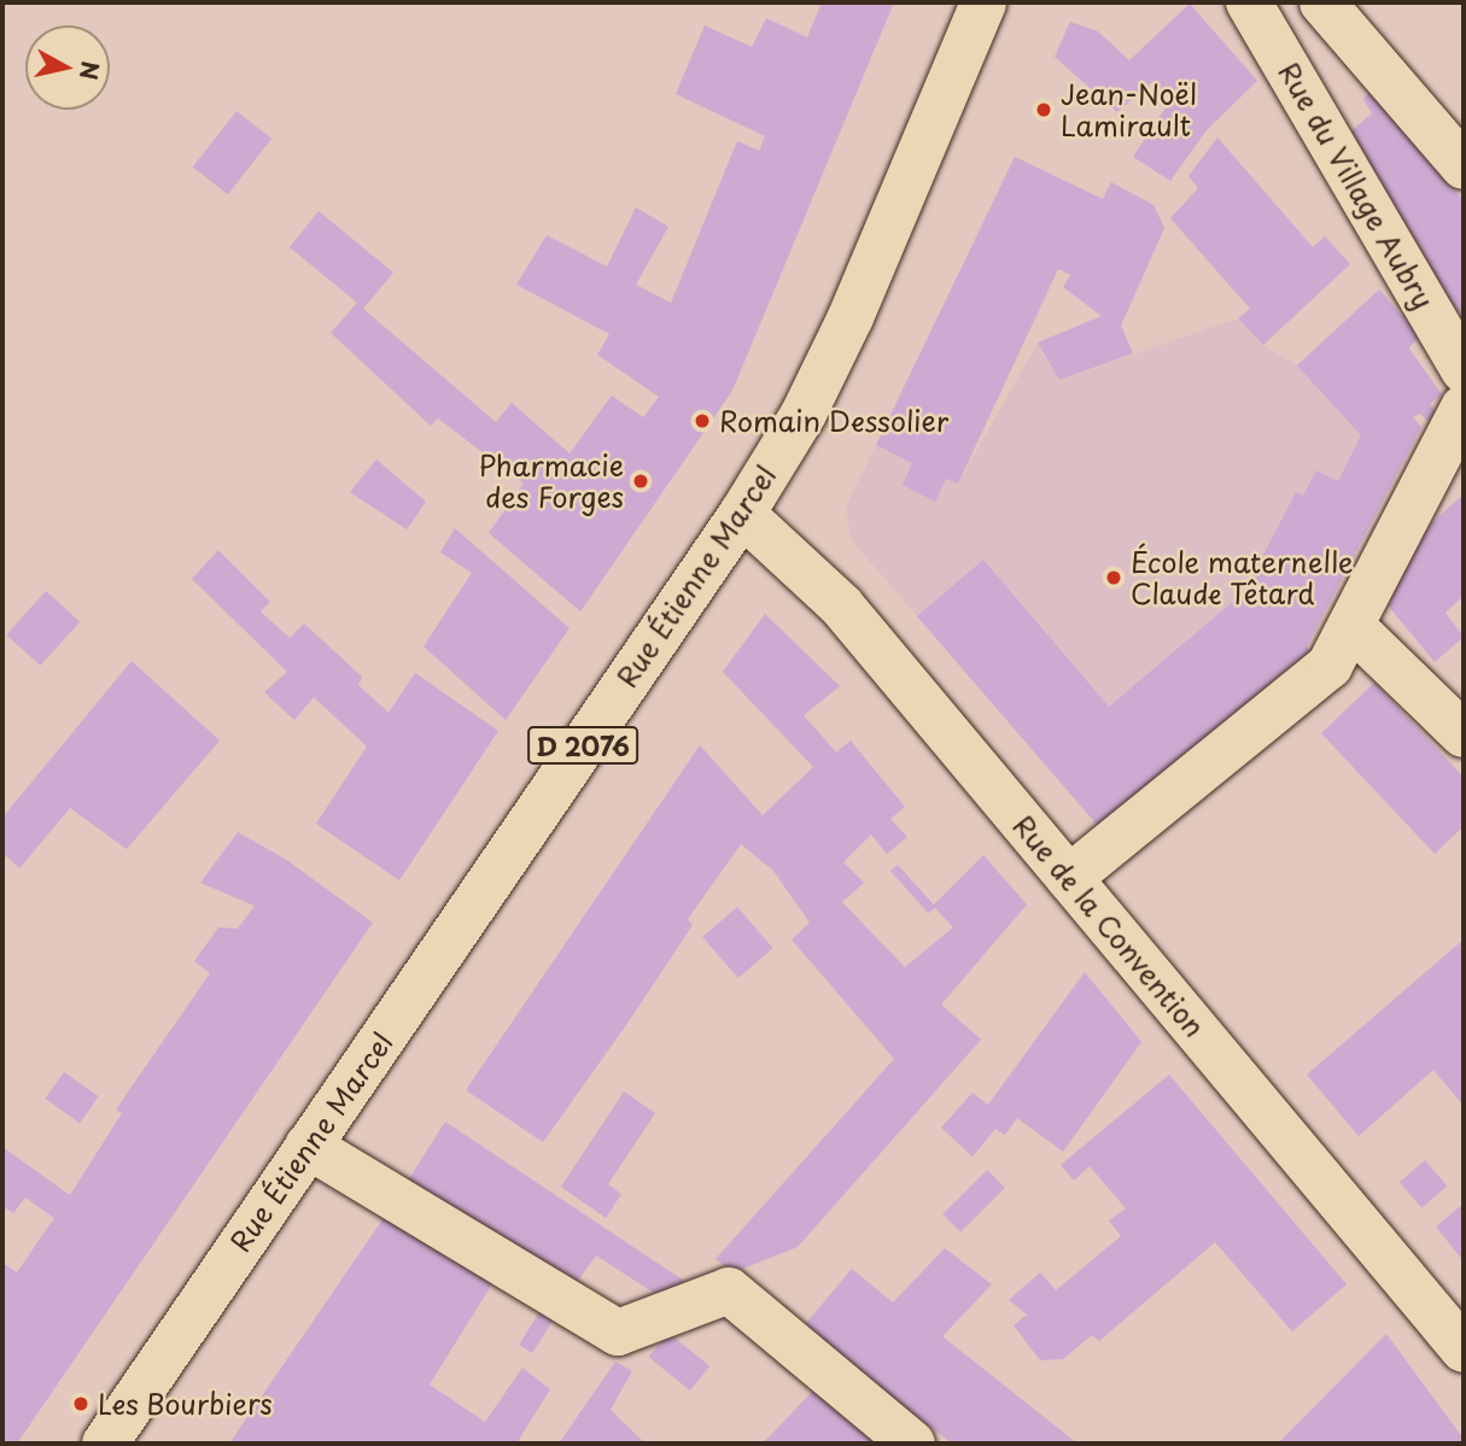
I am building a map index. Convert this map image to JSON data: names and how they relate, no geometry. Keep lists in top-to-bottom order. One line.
{"streets":{"street":["Rue du Village Aubry","Rue Étienne Marcel","D 2076","Rue de la Convention"]},"crossings":[["Rue Étienne Marcel","Rue de la Convention"]],"places":["Jean-Noël Lamirault","Romain Dessolier","Pharmacie des Forges","École maternelle Claude Têtard","Les Bourbiers"],"north":"right"}
